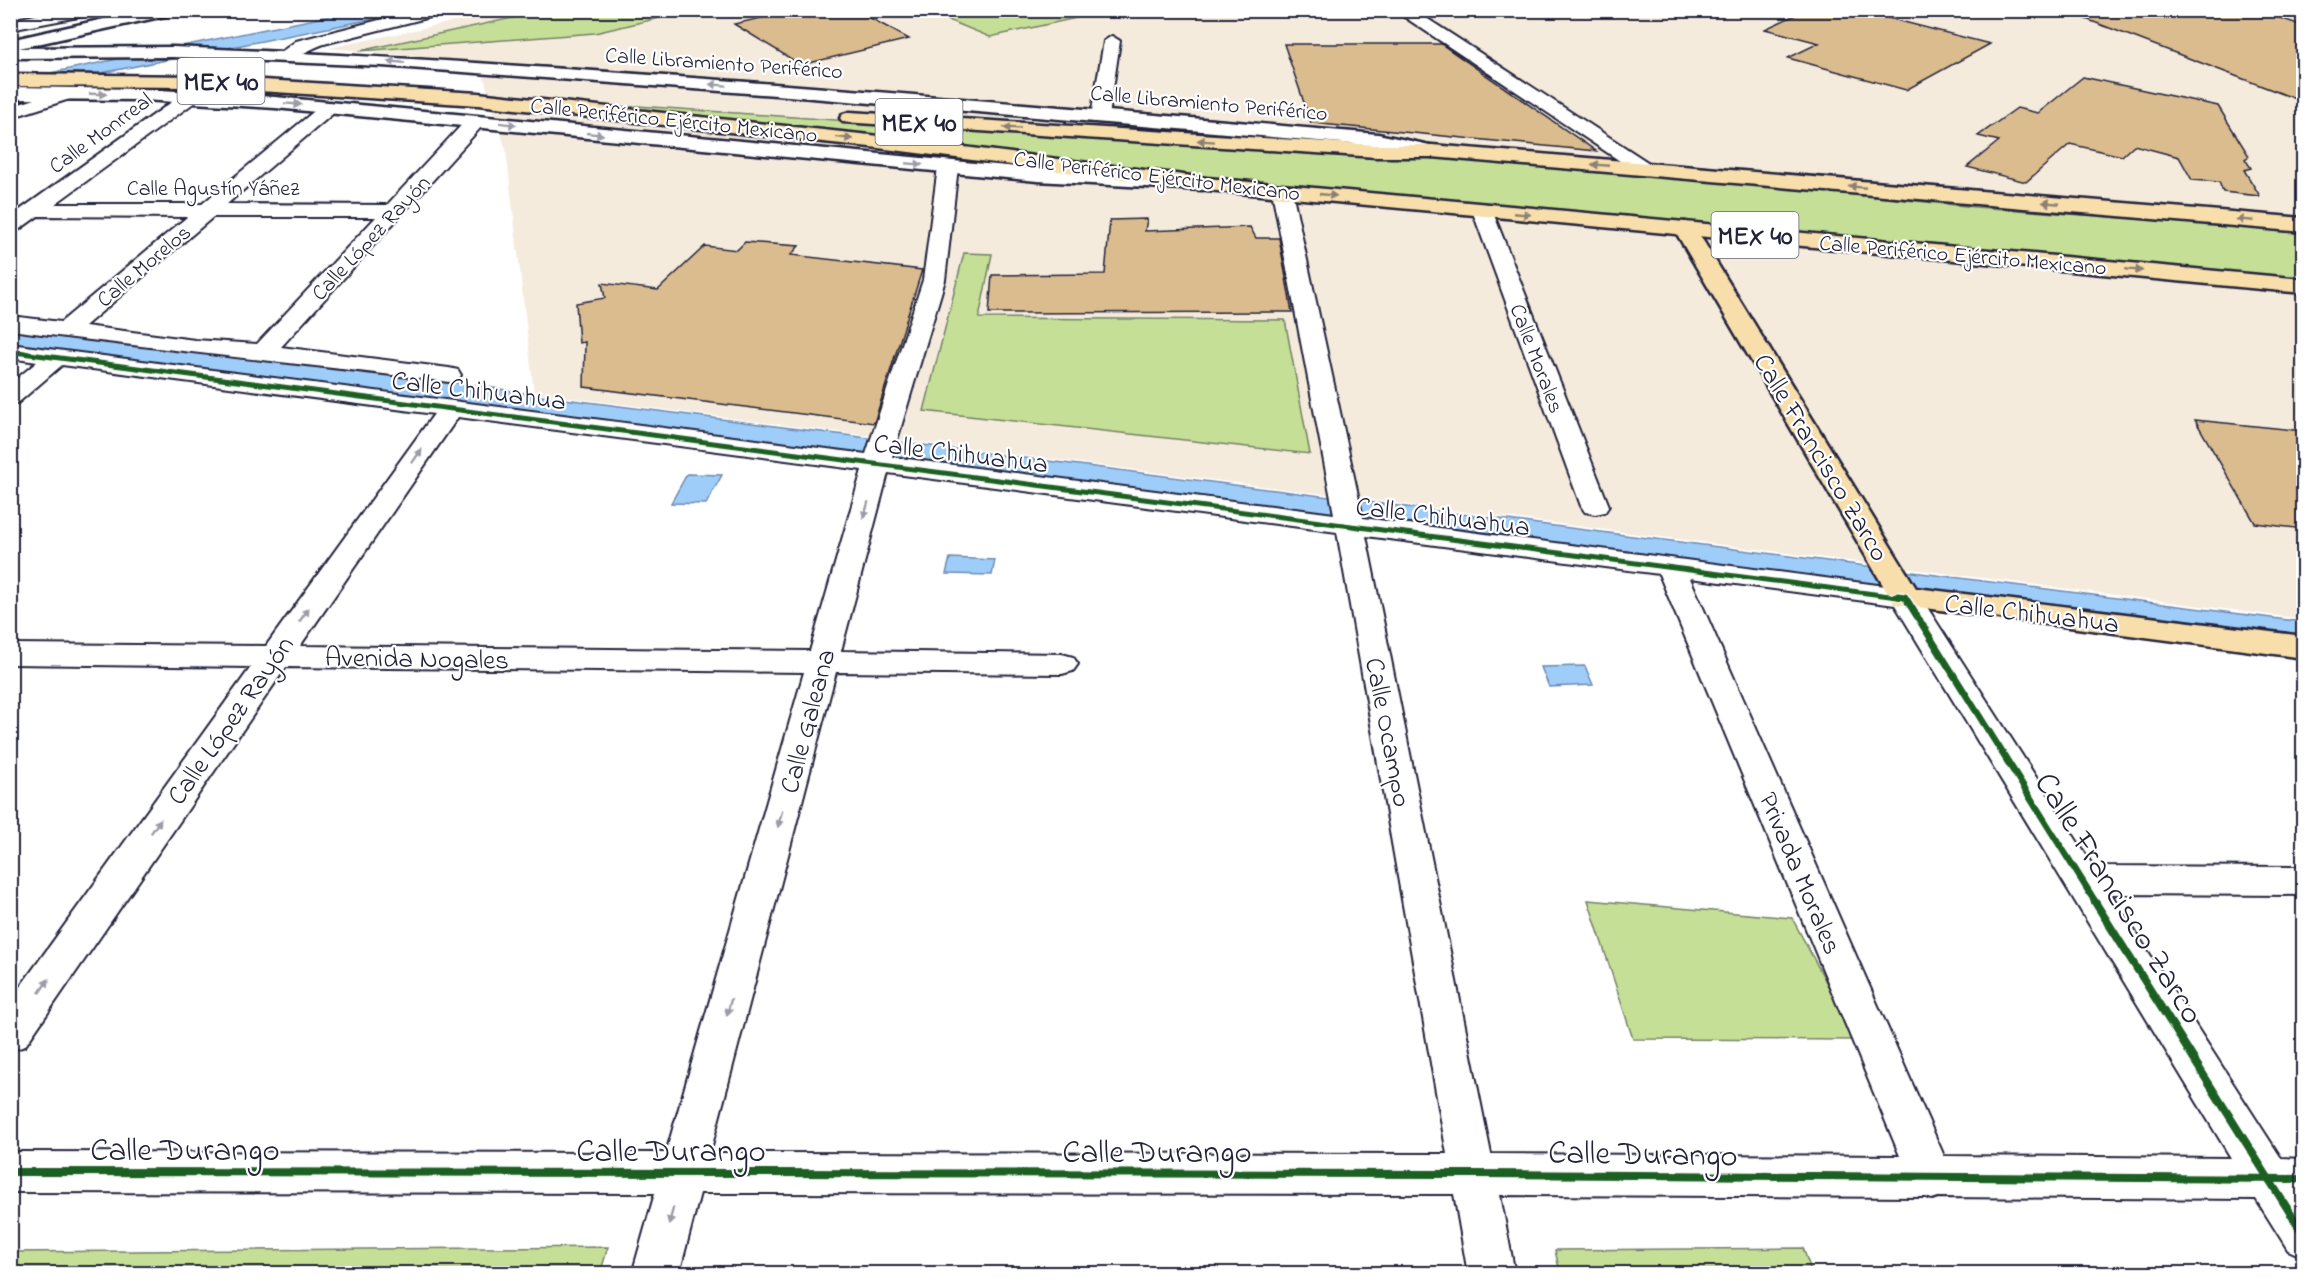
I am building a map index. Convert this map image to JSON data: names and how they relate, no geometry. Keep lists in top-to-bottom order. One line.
{"streets":{"main road":["Calle Libramiento Periférico","MEX 40","Calle Periférico Ejército Mexicano","Calle Chihuahua","Calle Francisco Zarco"],"street":["Calle Monrreal","Calle Agustín Yáñez","Calle López Rayón","Calle Morelos","Calle Morales","Avenida Nogales","Calle Galeana","Calle Ocampo","Privada Morales","Calle Durango"]},"crossings":[["Calle Libramiento Periférico","Calle Periférico Ejército Mexicano"],["MEX 40","Calle Periférico Ejército Mexicano"],["MEX 40","Calle Monrreal"],["MEX 40","Calle López Rayón"],["MEX 40","Calle Morelos"],["MEX 40","Calle Galeana"],["Calle Periférico Ejército Mexicano","Calle Morales"],["Calle Periférico Ejército Mexicano","Calle Francisco Zarco"],["Calle Periférico Ejército Mexicano","Calle Ocampo"],["Calle Monrreal","Calle Agustín Yáñez"],["Calle Agustín Yáñez","Calle López Rayón"],["Calle Agustín Yáñez","Calle Morelos"],["Calle López Rayón","Calle Chihuahua"],["Calle López Rayón","Avenida Nogales"],["Calle Chihuahua","Calle Francisco Zarco"],["Calle Chihuahua","Calle Galeana"],["Calle Chihuahua","Calle Ocampo"],["Calle Chihuahua","Privada Morales"],["Calle Francisco Zarco","Calle Durango"],["Avenida Nogales","Calle Galeana"],["Calle Galeana","Calle Durango"],["Calle Ocampo","Calle Durango"],["Privada Morales","Calle Durango"]],"one_way":["Calle López Rayón","Calle Galeana"]}
